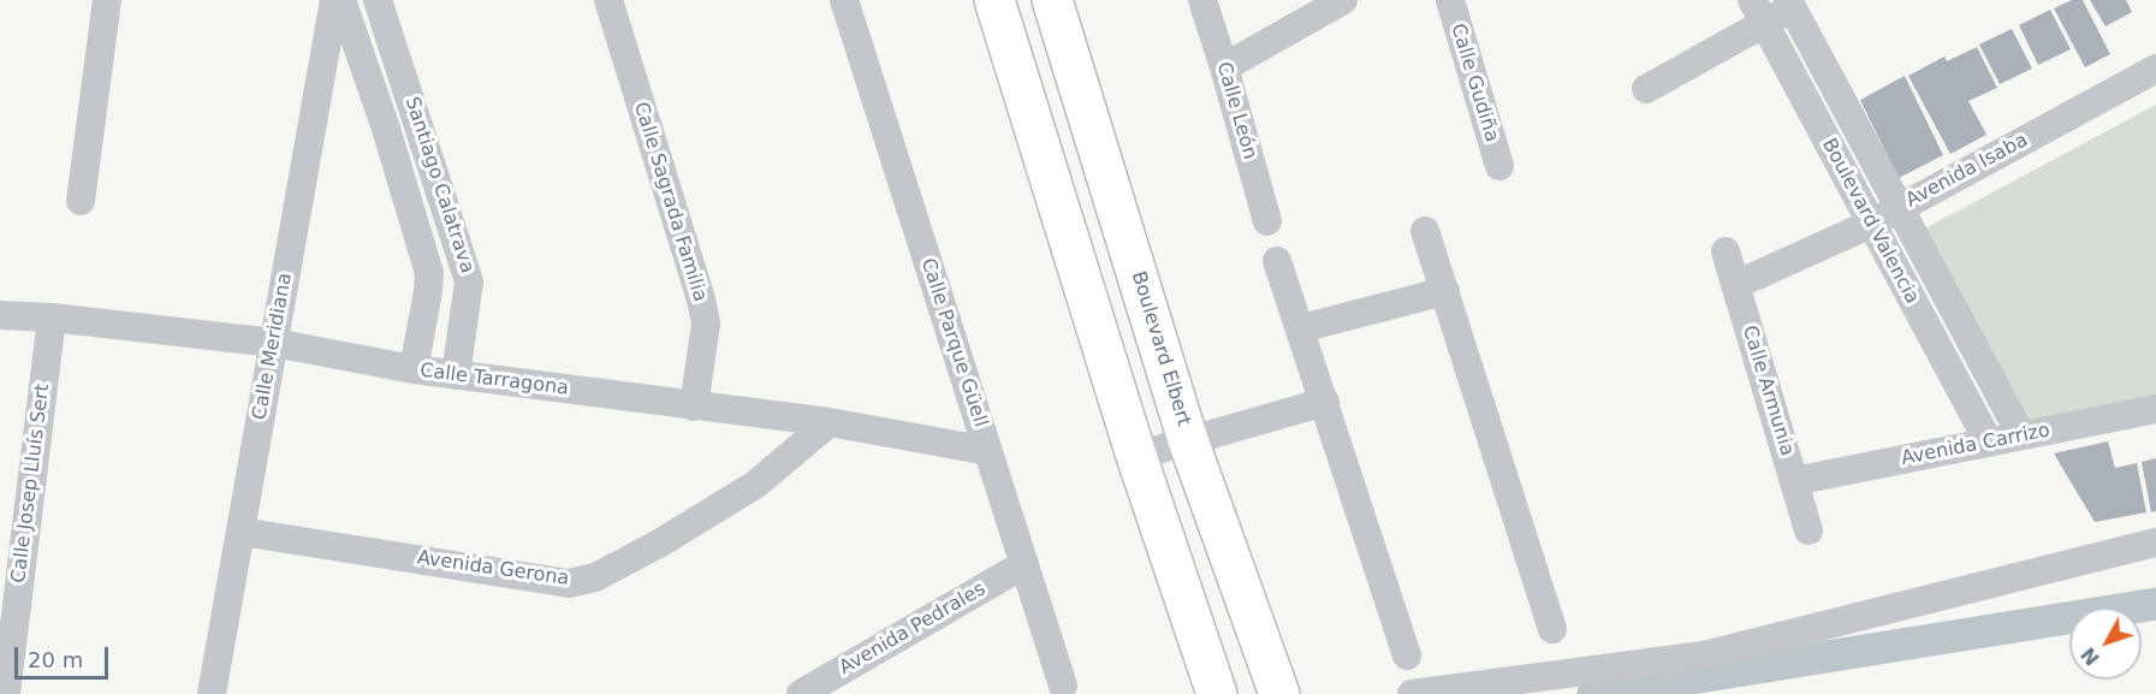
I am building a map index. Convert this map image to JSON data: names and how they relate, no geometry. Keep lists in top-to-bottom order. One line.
{"streets":{"street":["Calle Gudiña","Calle León","Avenida Isaba","Santiago Calatrava","Calle Sagrada Familia","Boulevard Valencia","Calle Parque Güell","Calle Meridiana","Boulevard Elbert","Calle Tarragona","Calle Armunia","Avenida Carrizo","Calle Josep Lluís Sert","Avenida Gerona","Avenida Pedrales"]},"crossings":[["Avenida Isaba","Boulevard Valencia"],["Avenida Isaba","Calle Armunia"],["Santiago Calatrava","Calle Tarragona"],["Calle Sagrada Familia","Calle Tarragona"],["Boulevard Valencia","Avenida Carrizo"],["Calle Parque Güell","Calle Tarragona"],["Calle Parque Güell","Avenida Pedrales"],["Calle Meridiana","Calle Tarragona"],["Calle Meridiana","Avenida Gerona"],["Calle Tarragona","Calle Josep Lluís Sert"],["Calle Tarragona","Avenida Gerona"],["Calle Armunia","Avenida Carrizo"]],"scale_bar":"20 m","north":"bottom left"}
